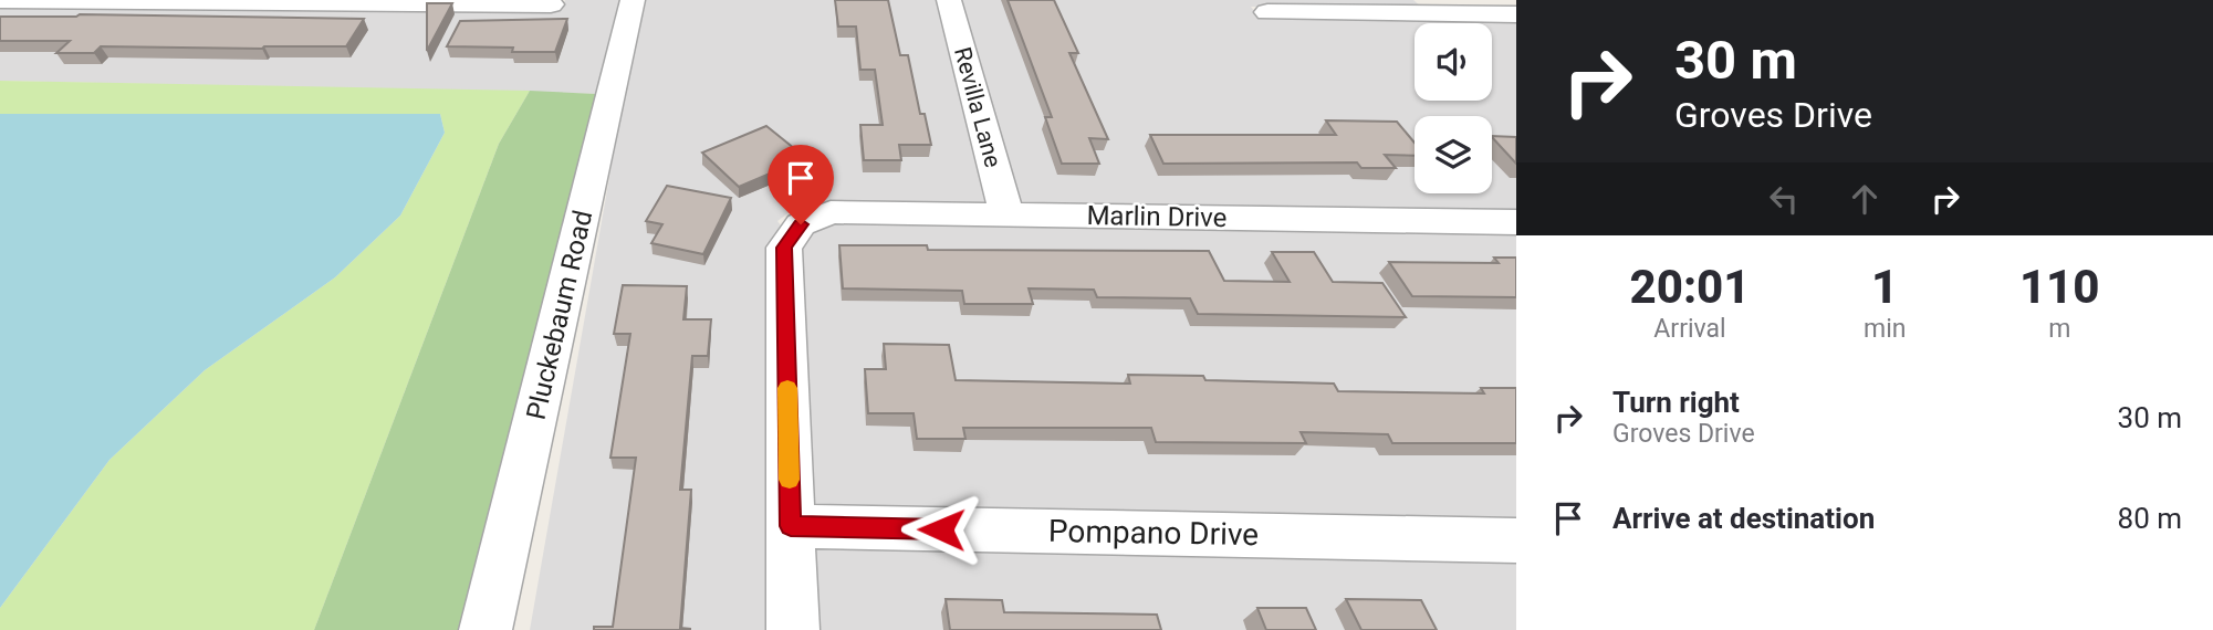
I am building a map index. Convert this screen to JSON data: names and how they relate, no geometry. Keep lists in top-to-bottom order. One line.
{"streets":{"street":["Revilla Lane","Marlin Drive","Pluckebaum Road","Pompano Drive"]},"crossings":[["Revilla Lane","Marlin Drive"],["Marlin Drive","Pompano Drive"]],"page":{"turn":["30 m","Groves Drive"],"eta":["20:01","Arrival","1","min","110","m"],"list":[{"name":"Turn right","note":"Groves Drive","value":"30 m"},{"name":"Arrive at destination","value":"80 m"}]}}
